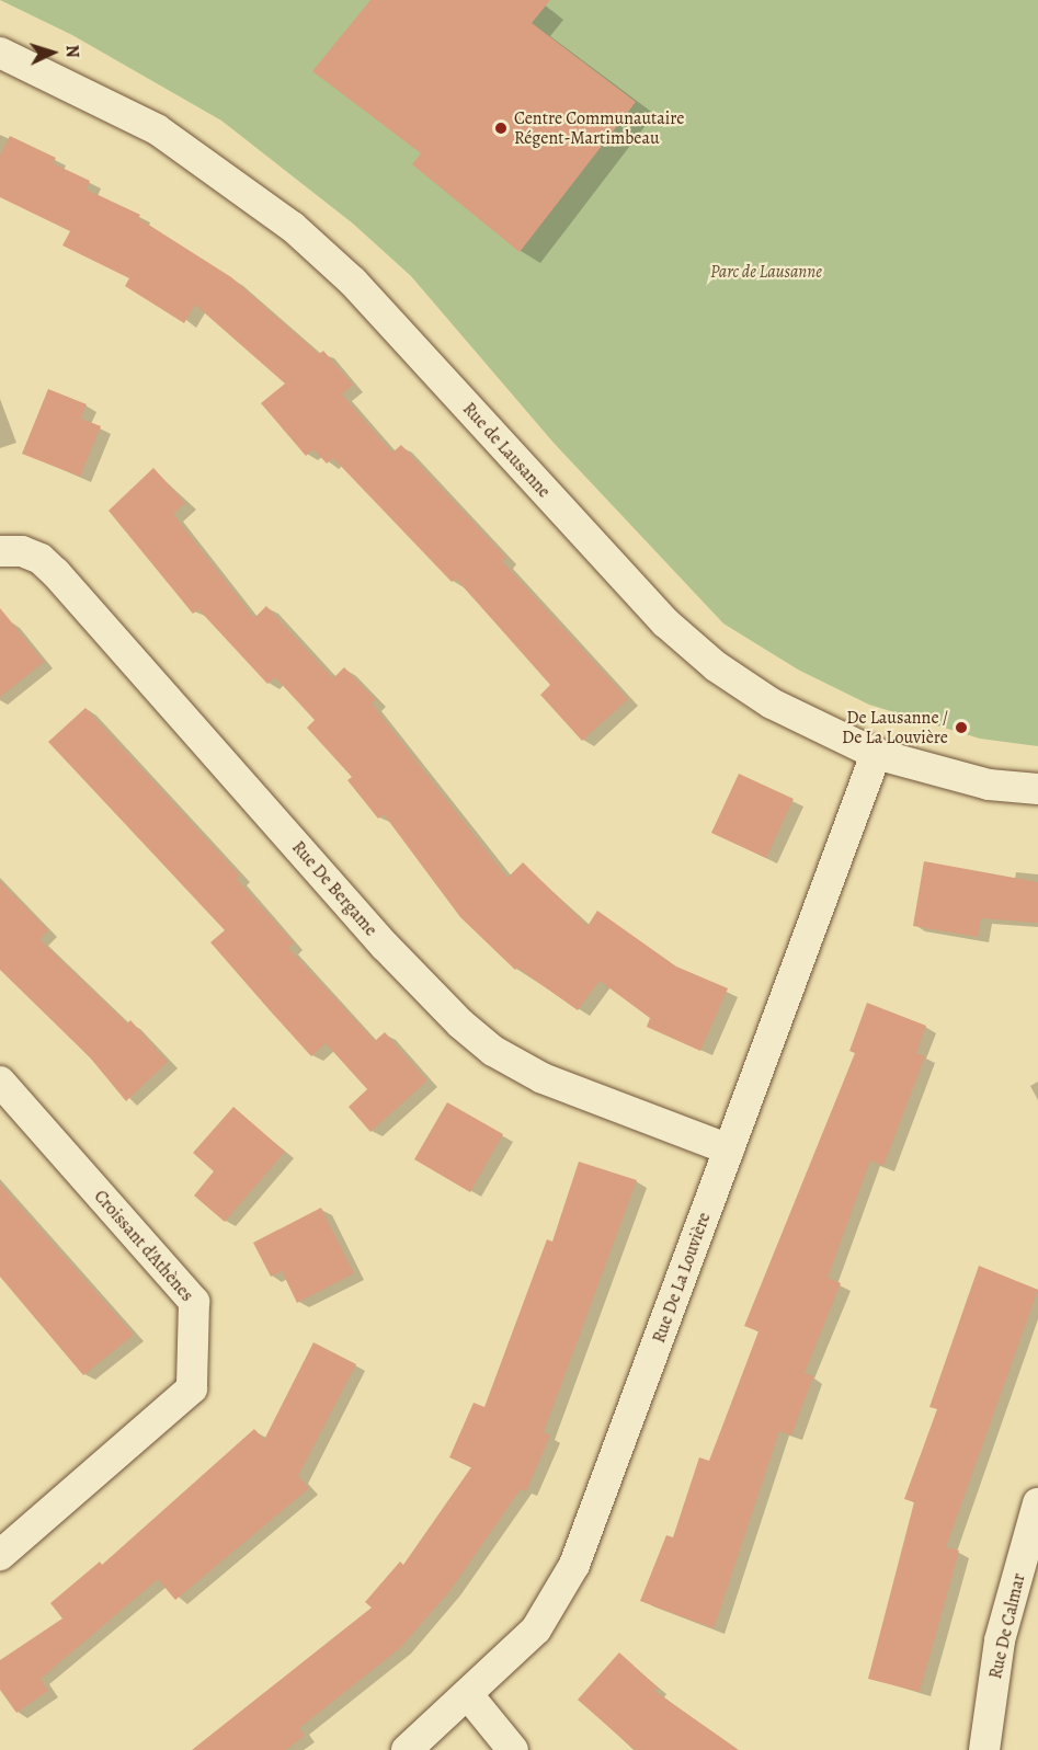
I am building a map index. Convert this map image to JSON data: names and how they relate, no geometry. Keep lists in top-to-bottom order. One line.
{"streets":{"street":["Rue de Lausanne","Rue De Bergame","Croissant d'Athènes","Rue De La Louvière","Rue De Calmar"]},"crossings":[["Rue de Lausanne","Rue De La Louvière"],["Rue De Bergame","Rue De La Louvière"]],"parks":["Parc de Lausanne"],"places":["Centre Communautaire Régent-Martimbeau","De Lausanne / De La Louvière"],"north":"right"}
